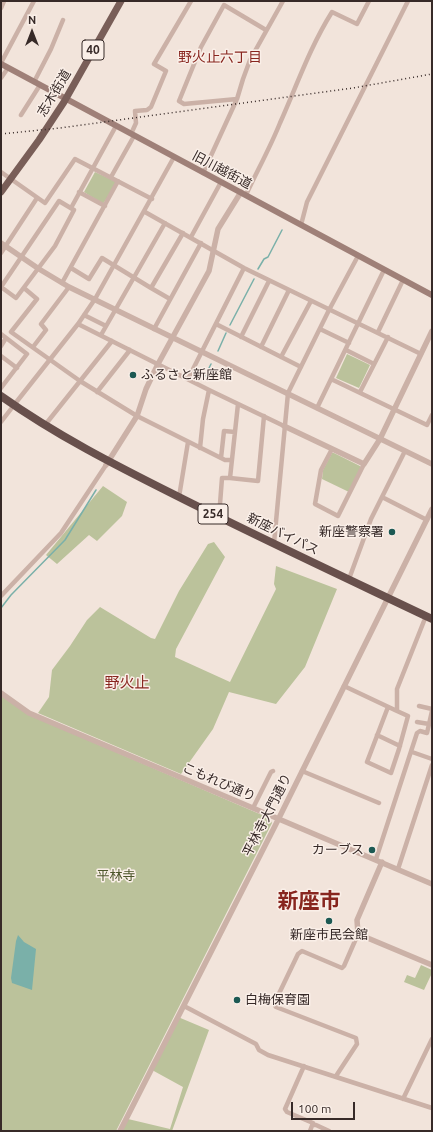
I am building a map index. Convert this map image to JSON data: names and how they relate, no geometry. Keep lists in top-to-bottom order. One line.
{"streets":{"highway":["254","新座バイパス"],"main road":["40","志木街道","旧川越街道"],"street":["こもれび通り","平林寺大門通り"]},"crossings":[["志木街道","旧川越街道"],["新座バイパス","平林寺大門通り"],["こもれび通り","平林寺大門通り"]],"districts":["野火止六丁目","野火止","新座市"],"parks":["平林寺"],"places":["ふるさと新座館","新座警察署","カーブス","新座市民会館","白梅保育園"],"scale_bar":"100 m","north":"top"}
